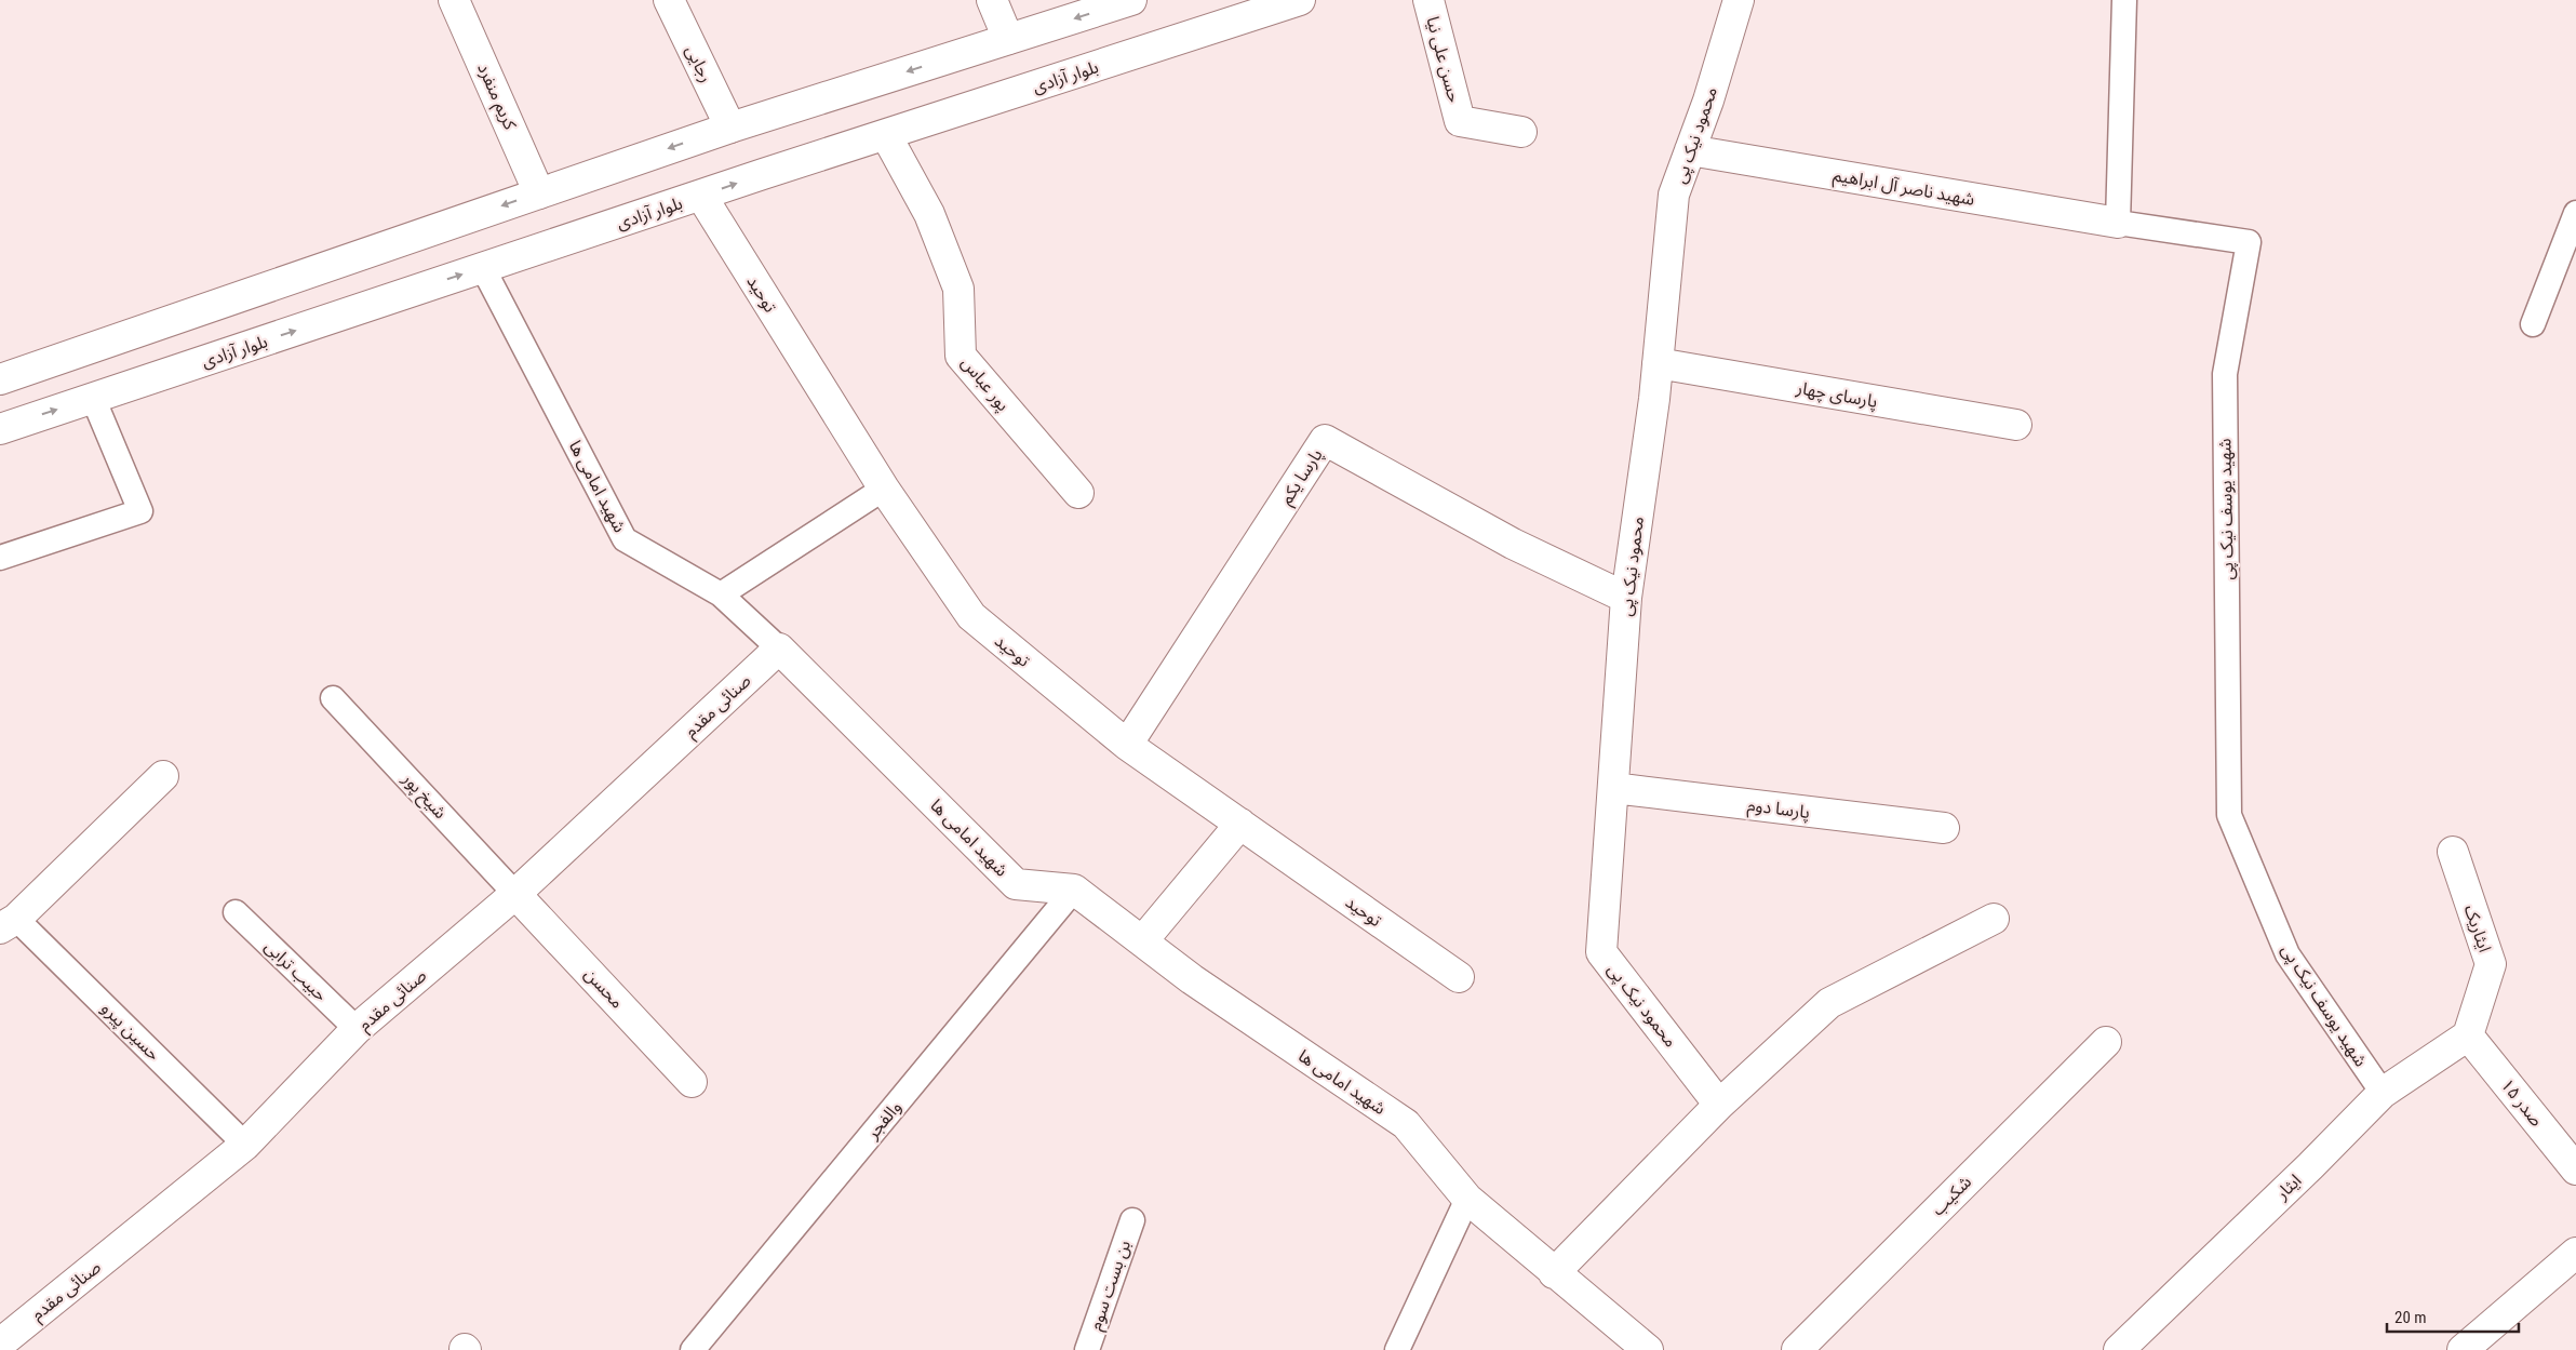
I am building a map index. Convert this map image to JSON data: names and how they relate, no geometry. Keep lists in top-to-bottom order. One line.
{"streets":{"street":["حسن علی نیا","رجایی","بلوار آزادی","کریم منفرد","محمود نیک پی","شهید ناصر آل ابراهیم","توحید","پور عباس","پارسای چهار","پارسا یکم","شهید امامی ها","صنائی مقدم","پارسا دوم","ایثاریک","محسن","صدر ۱۵","ایثار","شکیب"],"lane":["شهید یوسف نیک پی","شیخ پور","حبیب ترابی","حسین پیرو","والفجر","بن بست سوم"]},"crossings":[["بلوار آزادی","توحید"],["بلوار آزادی","پور عباس"],["بلوار آزادی","شهید امامی ها"],["محمود نیک پی","شهید ناصر آل ابراهیم"],["محمود نیک پی","پارسای چهار"],["محمود نیک پی","پارسا یکم"],["محمود نیک پی","پارسا دوم"],["شهید ناصر آل ابراهیم","شهید یوسف نیک پی"],["توحید","پارسا یکم"],["شهید امامی ها","صنائی مقدم"],["شهید امامی ها","والفجر"],["شهید یوسف نیک پی","ایثار"],["صنائی مقدم","شیخ پور"],["صنائی مقدم","حبیب ترابی"],["صنائی مقدم","محسن"],["صنائی مقدم","حسین پیرو"],["شیخ پور","محسن"],["ایثاریک","صدر ۱۵"],["ایثاریک","ایثار"],["صدر ۱۵","ایثار"]],"scale_bar":"20 m"}
